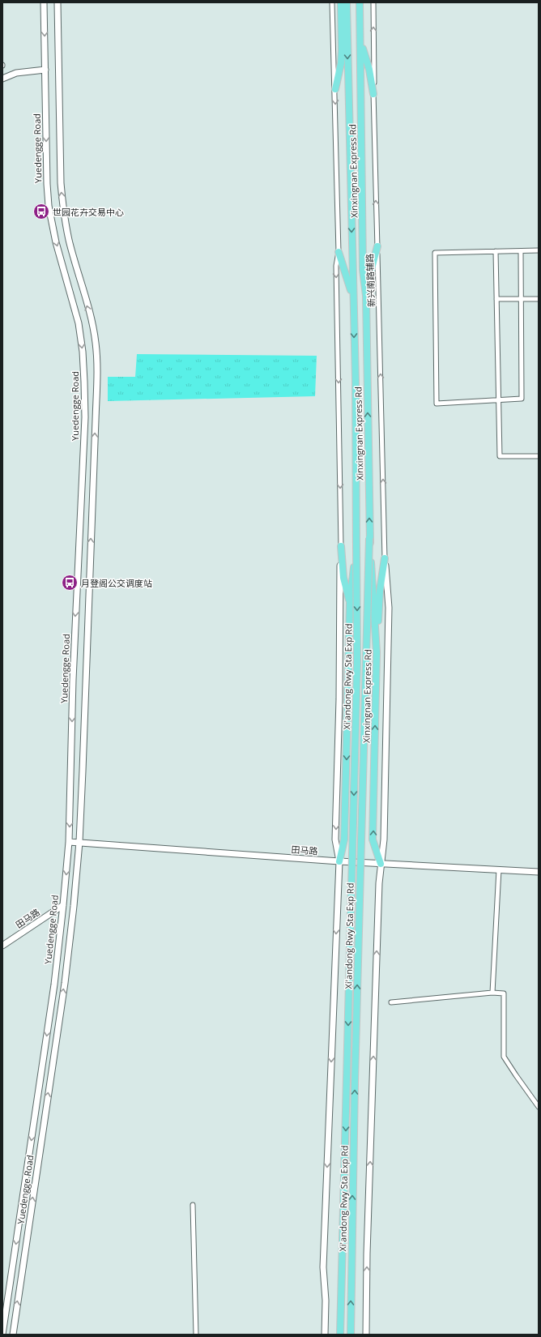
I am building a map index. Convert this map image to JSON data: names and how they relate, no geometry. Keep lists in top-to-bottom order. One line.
{"streets":{"main road":["Yuedengge Road","Xinxingnan Express Rd","Xi'andong Rwy Sta Exp Rd","田马路"],"street":["新兴南路辅路"]},"crossings":[["Yuedengge Road","田马路"],["Xinxingnan Express Rd","Xi'andong Rwy Sta Exp Rd"],["Xinxingnan Express Rd","田马路"]],"one_way":["新兴南路辅路"],"places":{"bus stop":["世园花卉交易中心","月登阁公交调度站"]}}
